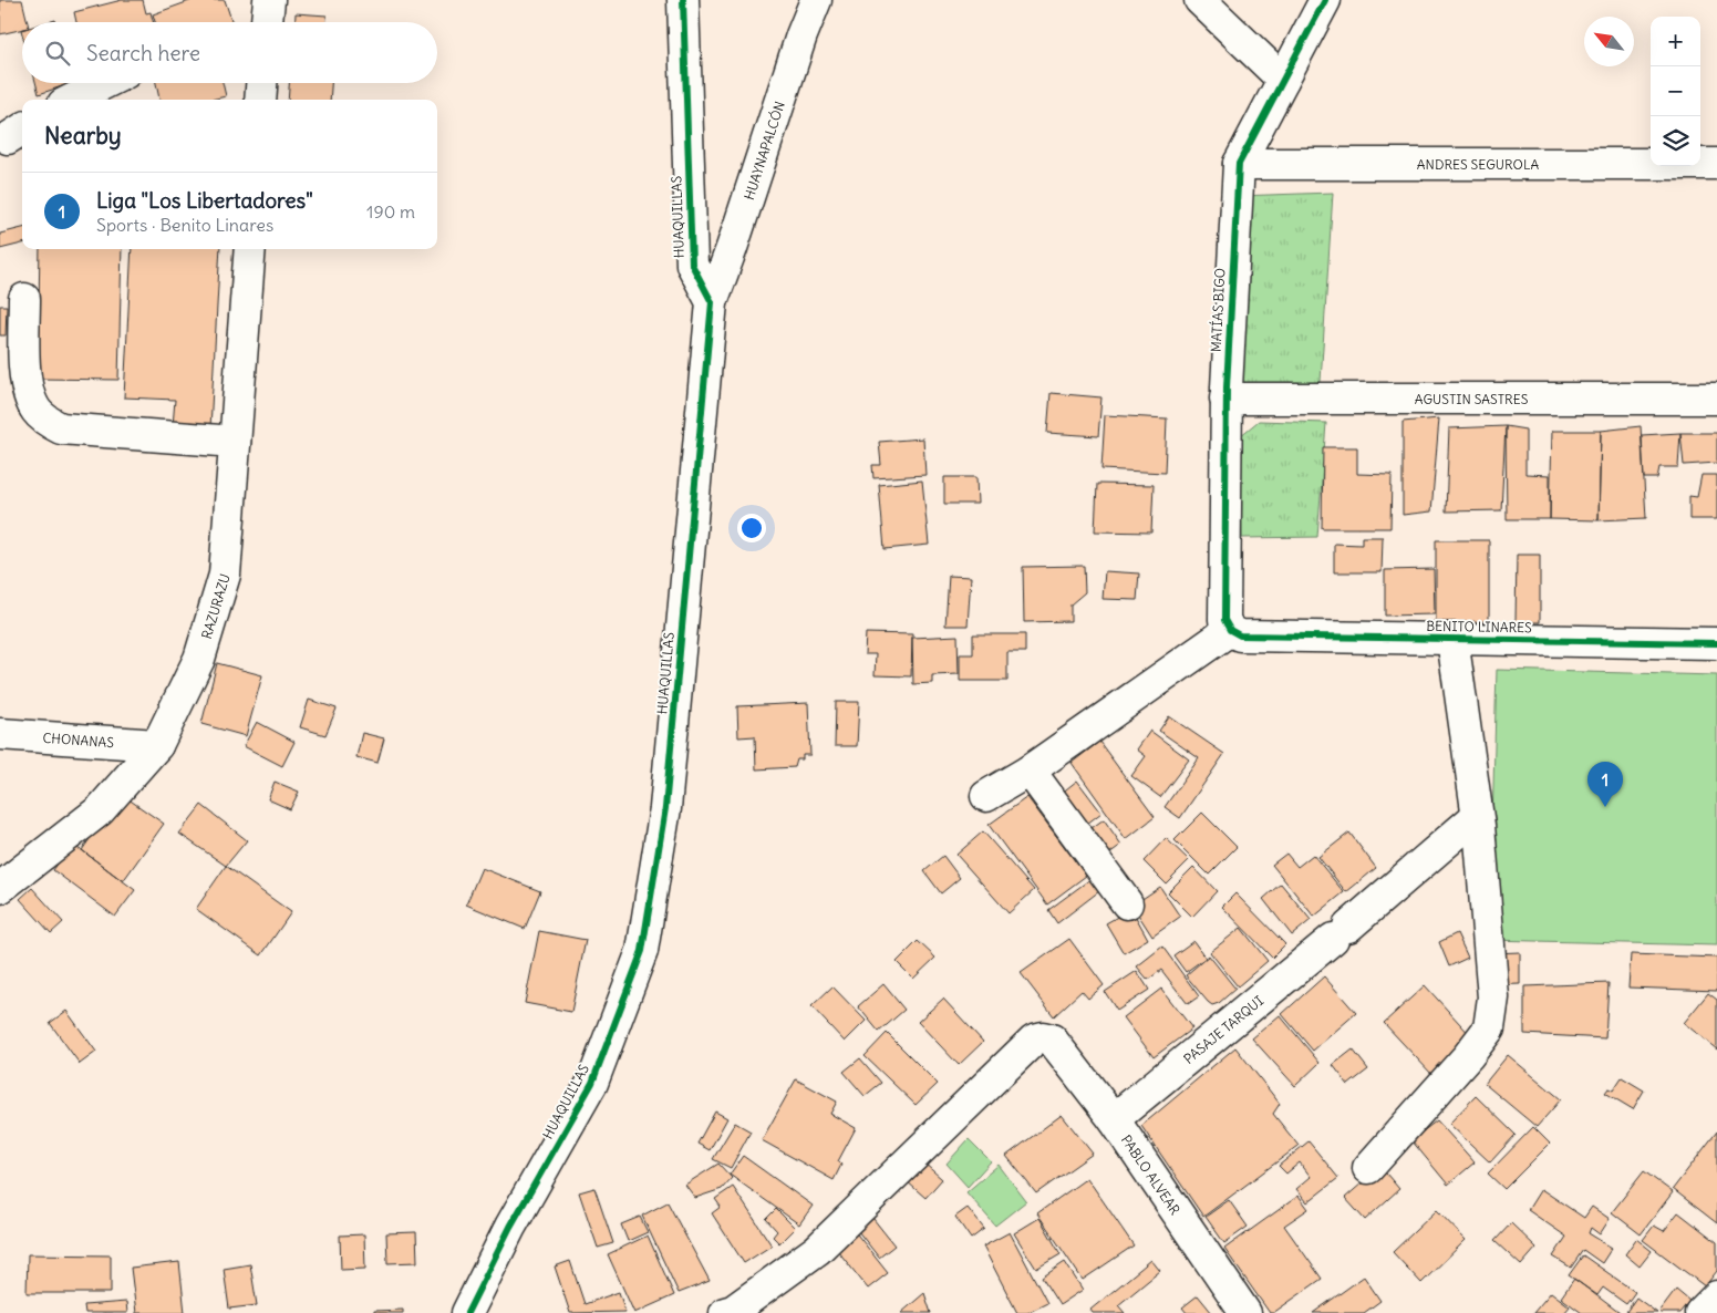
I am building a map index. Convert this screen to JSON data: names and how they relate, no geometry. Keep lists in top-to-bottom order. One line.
{"streets":{"street":["HUAYNAPALCÓN","ANDRES SEGUROLA","HUAQUILLAS","MATÍAS BIGO","AGUSTIN SASTRES","RAZURAZU","BENITO LINARES","CHONANAS","PASAJE TARQUI","PABLO ALVEAR"]},"crossings":[["HUAYNAPALCÓN","HUAQUILLAS"],["ANDRES SEGUROLA","MATÍAS BIGO"],["MATÍAS BIGO","AGUSTIN SASTRES"],["MATÍAS BIGO","BENITO LINARES"],["RAZURAZU","CHONANAS"],["PASAJE TARQUI","PABLO ALVEAR"]],"north":"top left","page":{"map_buttons":["+","−"],"search":"Search here","heading":"Nearby","list":[{"mark":"1","name":"Liga \"Los Libertadores\"","note":"Sports · Benito Linares","value":"190 m"}],"pins":"1"}}
